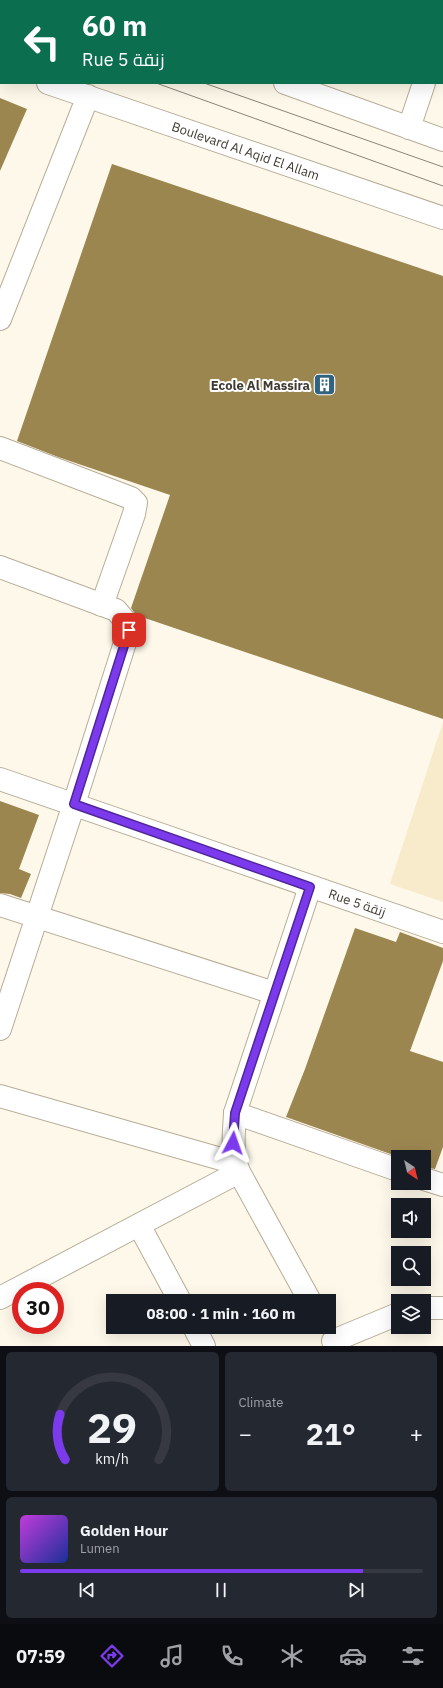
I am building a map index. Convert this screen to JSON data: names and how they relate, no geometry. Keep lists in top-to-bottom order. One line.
{"streets":{"street":["Boulevard Al Aqid El Allam","Rue 5 زنقة"]},"places":{"building":["Ecole Al Massira"]},"north":"bottom right","page":{"turn":["60 m","Rue 5 زنقة"],"limit":"30","trip":"08:00 · 1 min · 160 m","tile":"Climate","heat":["−","21°","+"],"song":["Golden Hour","Lumen"],"tabs":"07:59","gauge":["29","km/h"]}}
